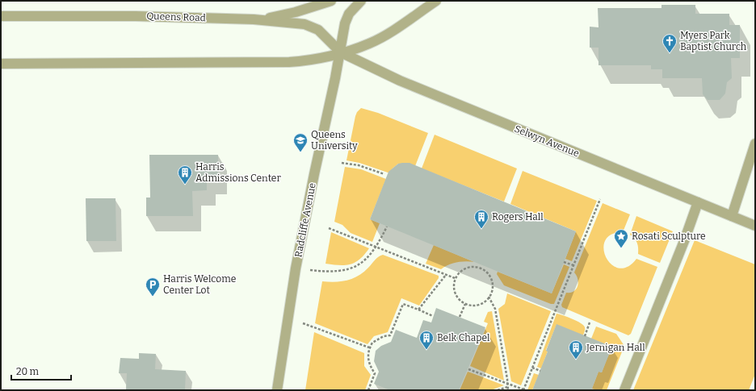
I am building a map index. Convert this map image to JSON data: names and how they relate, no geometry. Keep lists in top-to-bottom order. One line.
{"streets":{"street":["Queens Road","Selwyn Avenue","Radcliffe Avenue"]},"crossings":[["Queens Road","Selwyn Avenue"],["Queens Road","Radcliffe Avenue"],["Selwyn Avenue","Radcliffe Avenue"]],"places":{"church":["Myers Park Baptist Church"],"school or university":["Queens University"],"building":["Harris Admissions Center","Rogers Hall","Belk Chapel","Jernigan Hall"],"place":["Rosati Sculpture"],"parking":["Harris Welcome Center Lot"]},"scale_bar":"20 m"}
